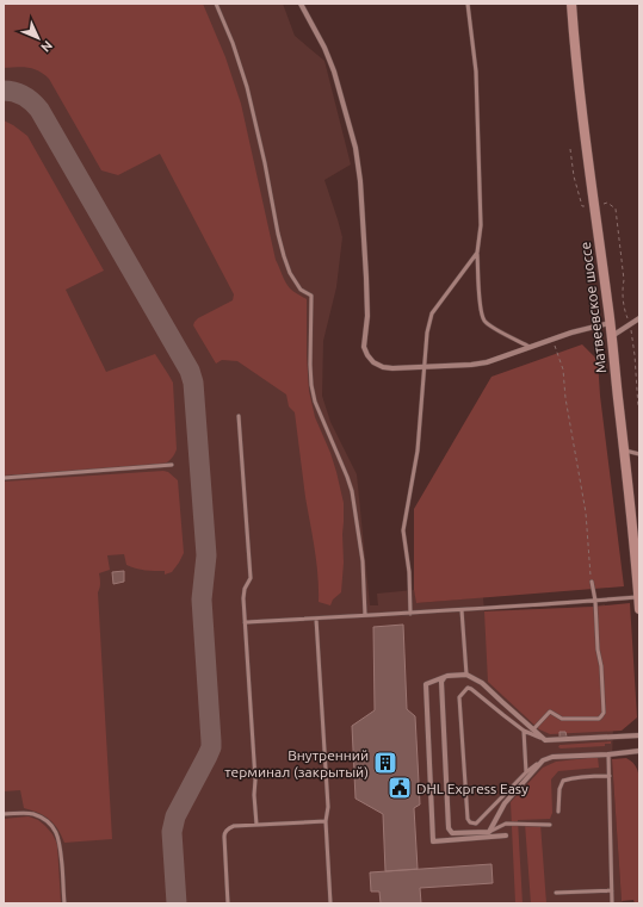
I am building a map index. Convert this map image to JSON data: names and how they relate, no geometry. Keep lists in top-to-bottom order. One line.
{"streets":{"main road":["Матвеевское шоссе"]},"places":{"building":["Внутренний терминал (закрытый)"],"public building":["DHL Express Easy"]},"north":"bottom right"}
